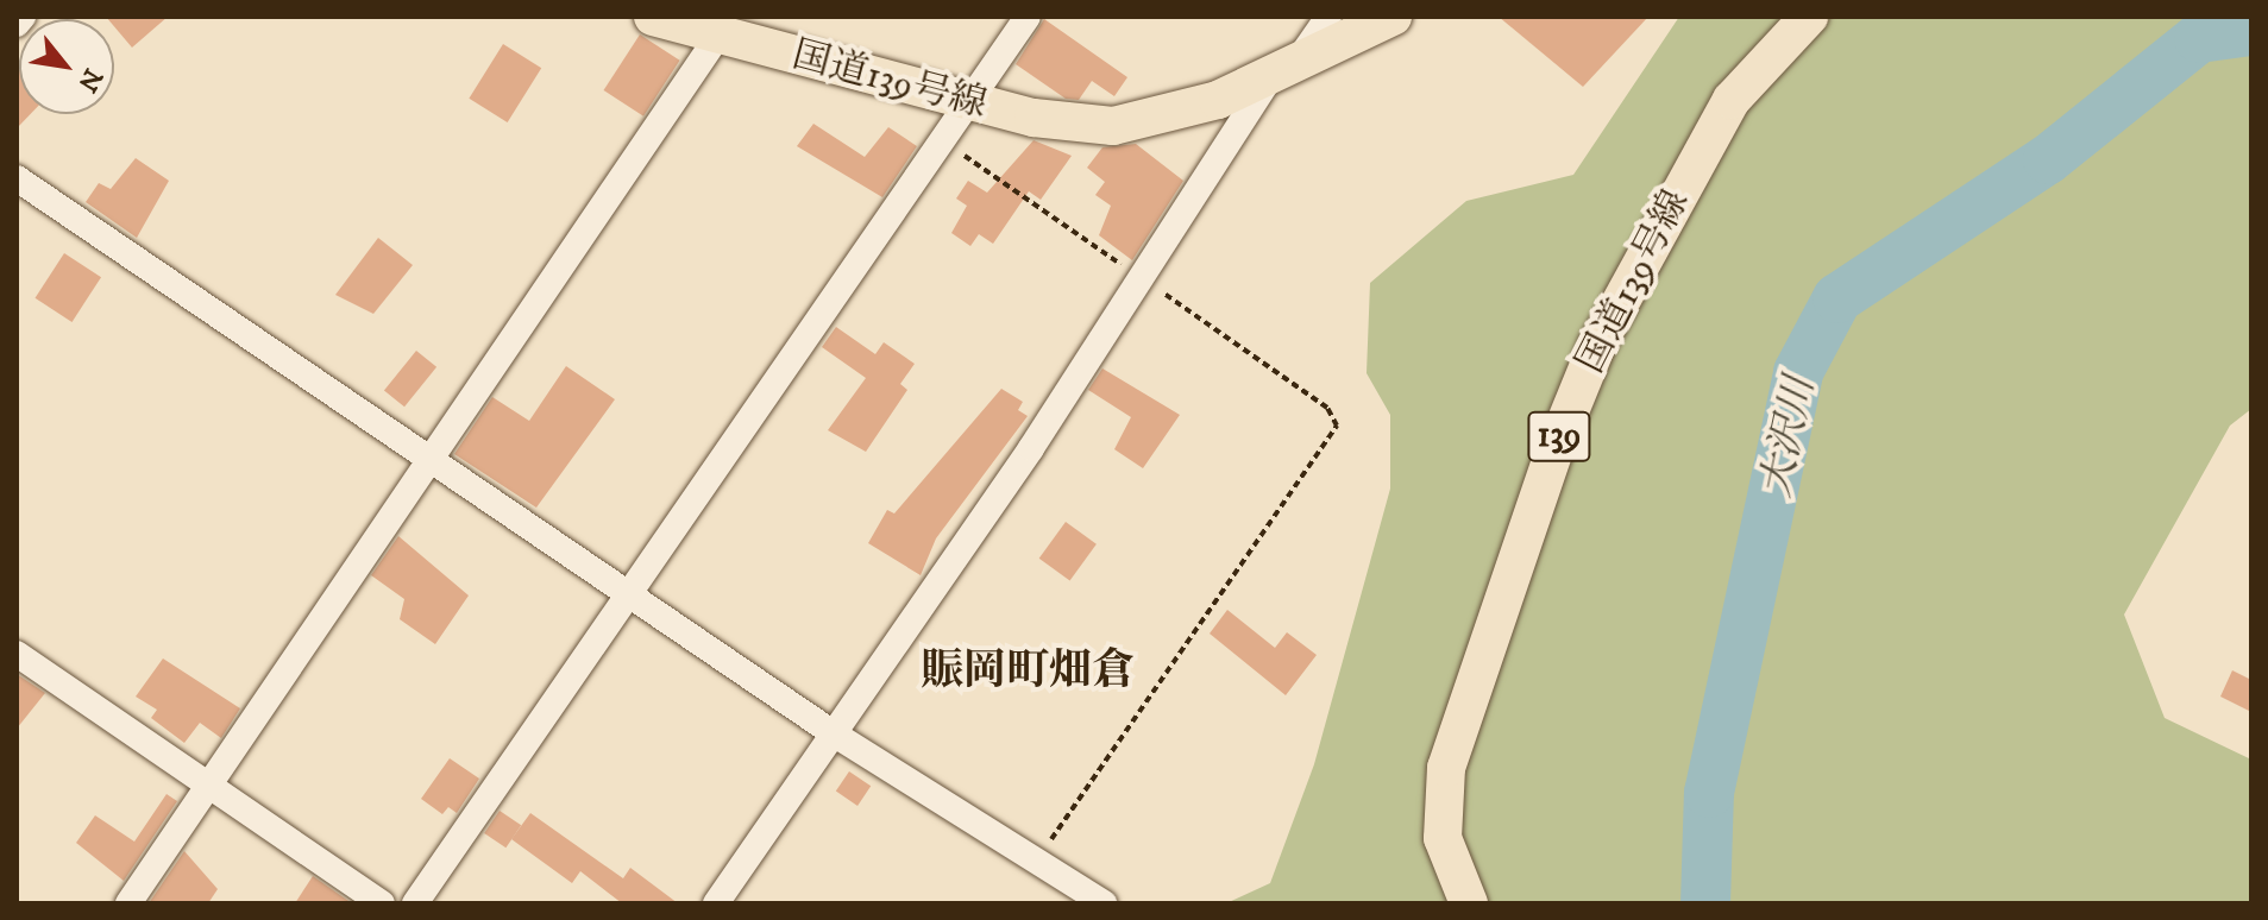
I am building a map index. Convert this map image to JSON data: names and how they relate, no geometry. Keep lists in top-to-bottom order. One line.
{"streets":{"highway":["国道139号線","139"]},"districts":["賑岡町畑倉"],"water":["大沢川"],"north":"bottom right"}
